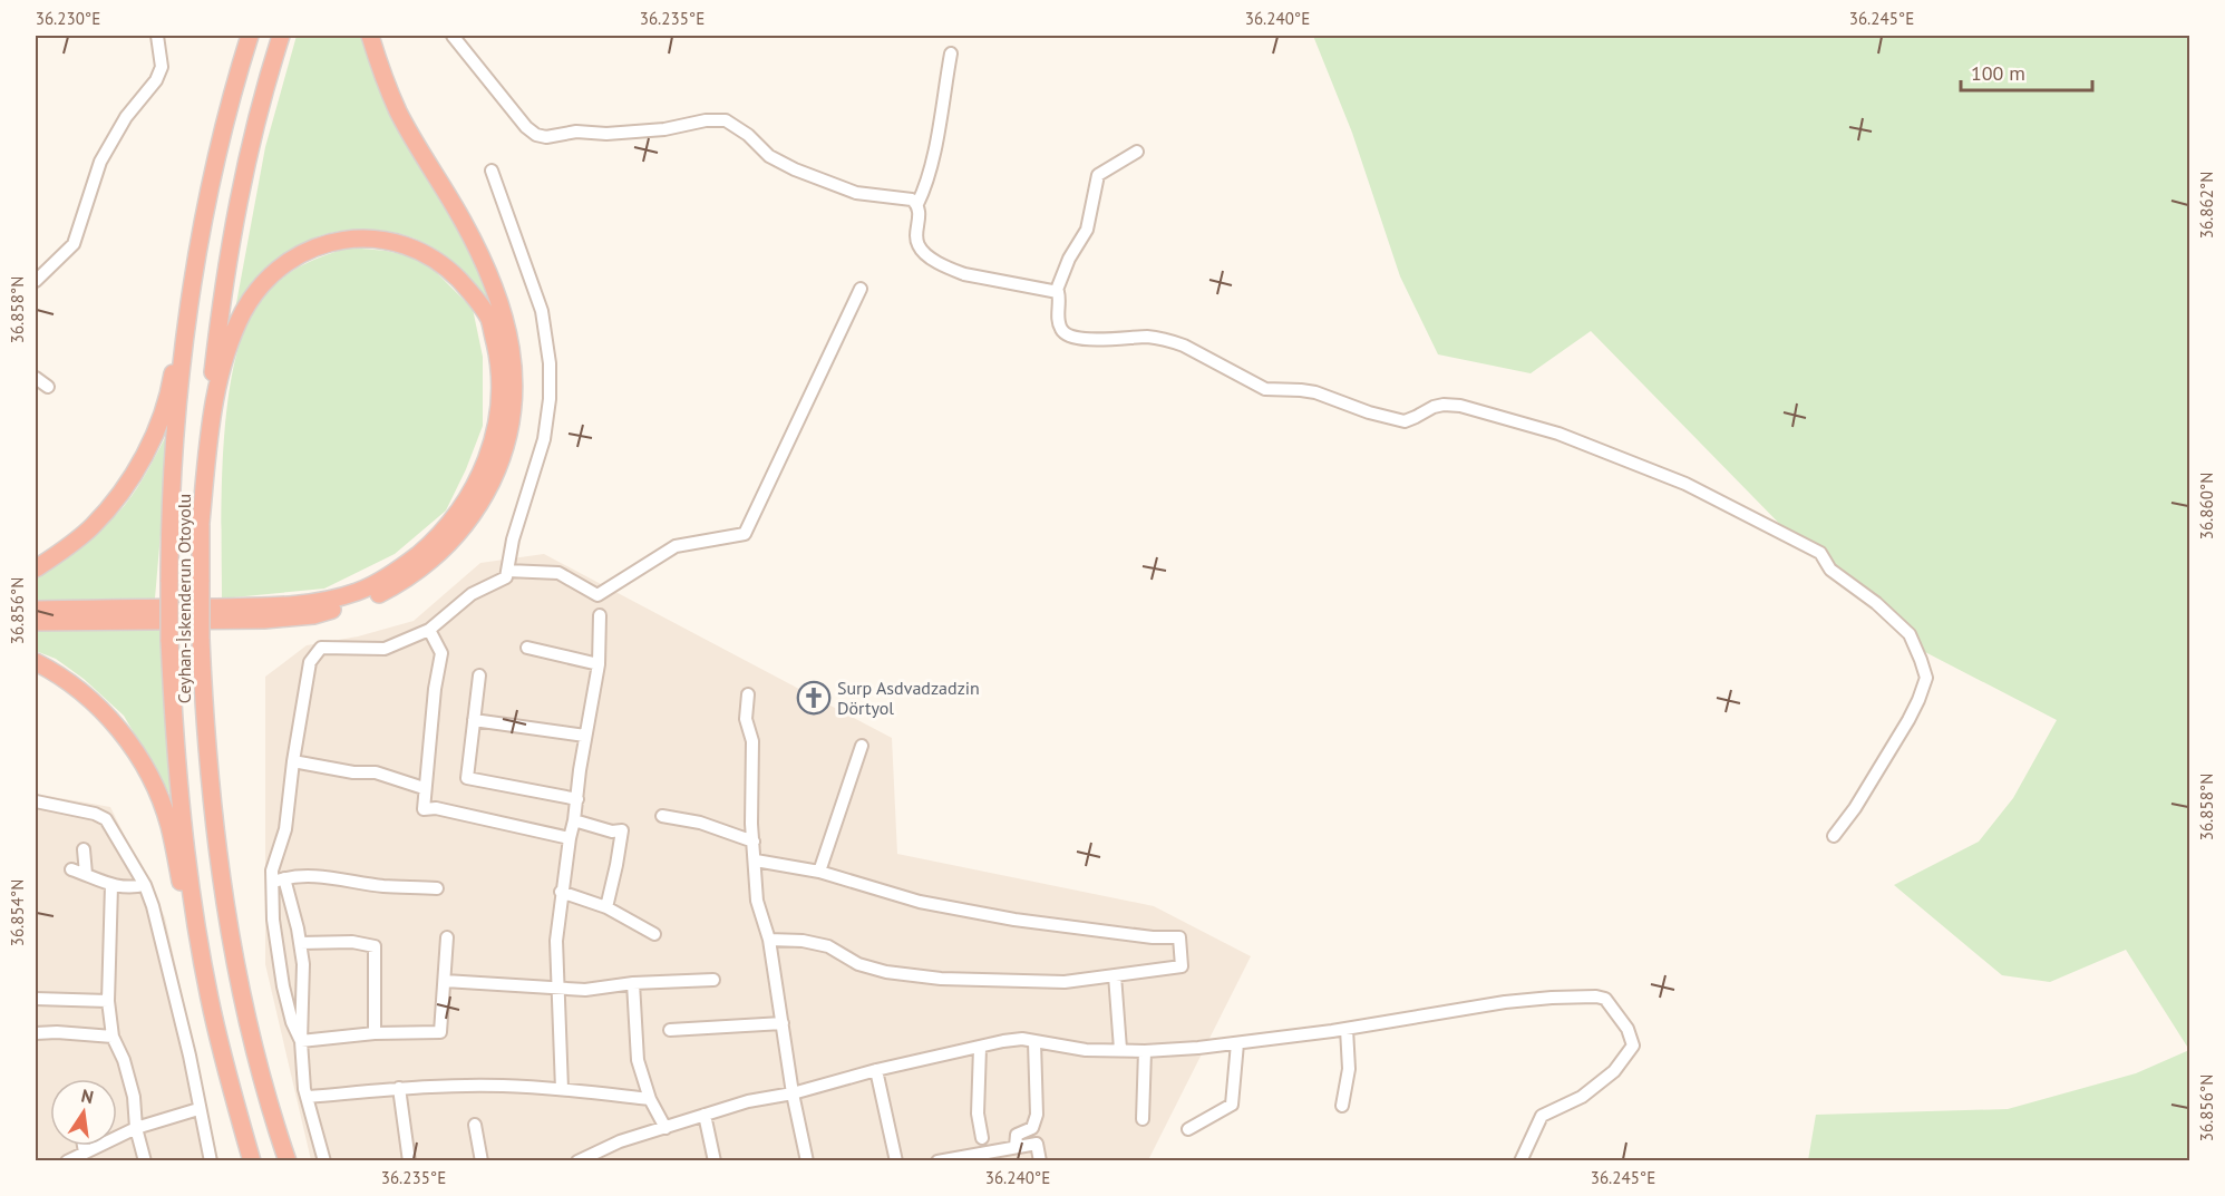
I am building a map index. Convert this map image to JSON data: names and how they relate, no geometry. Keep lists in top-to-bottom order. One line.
{"streets":{"highway":["Ceyhan-İskenderun Otoyolu"]},"places":{"church":["Surp Asdvadzadzin Dörtyol"]},"scale_bar":"100 m","north":"top","coordinates":["36.230°E","36.235°E","36.240°E","36.245°E","36.862°N","36.858°N","36.860°N","36.856°N","36.854°N"]}
